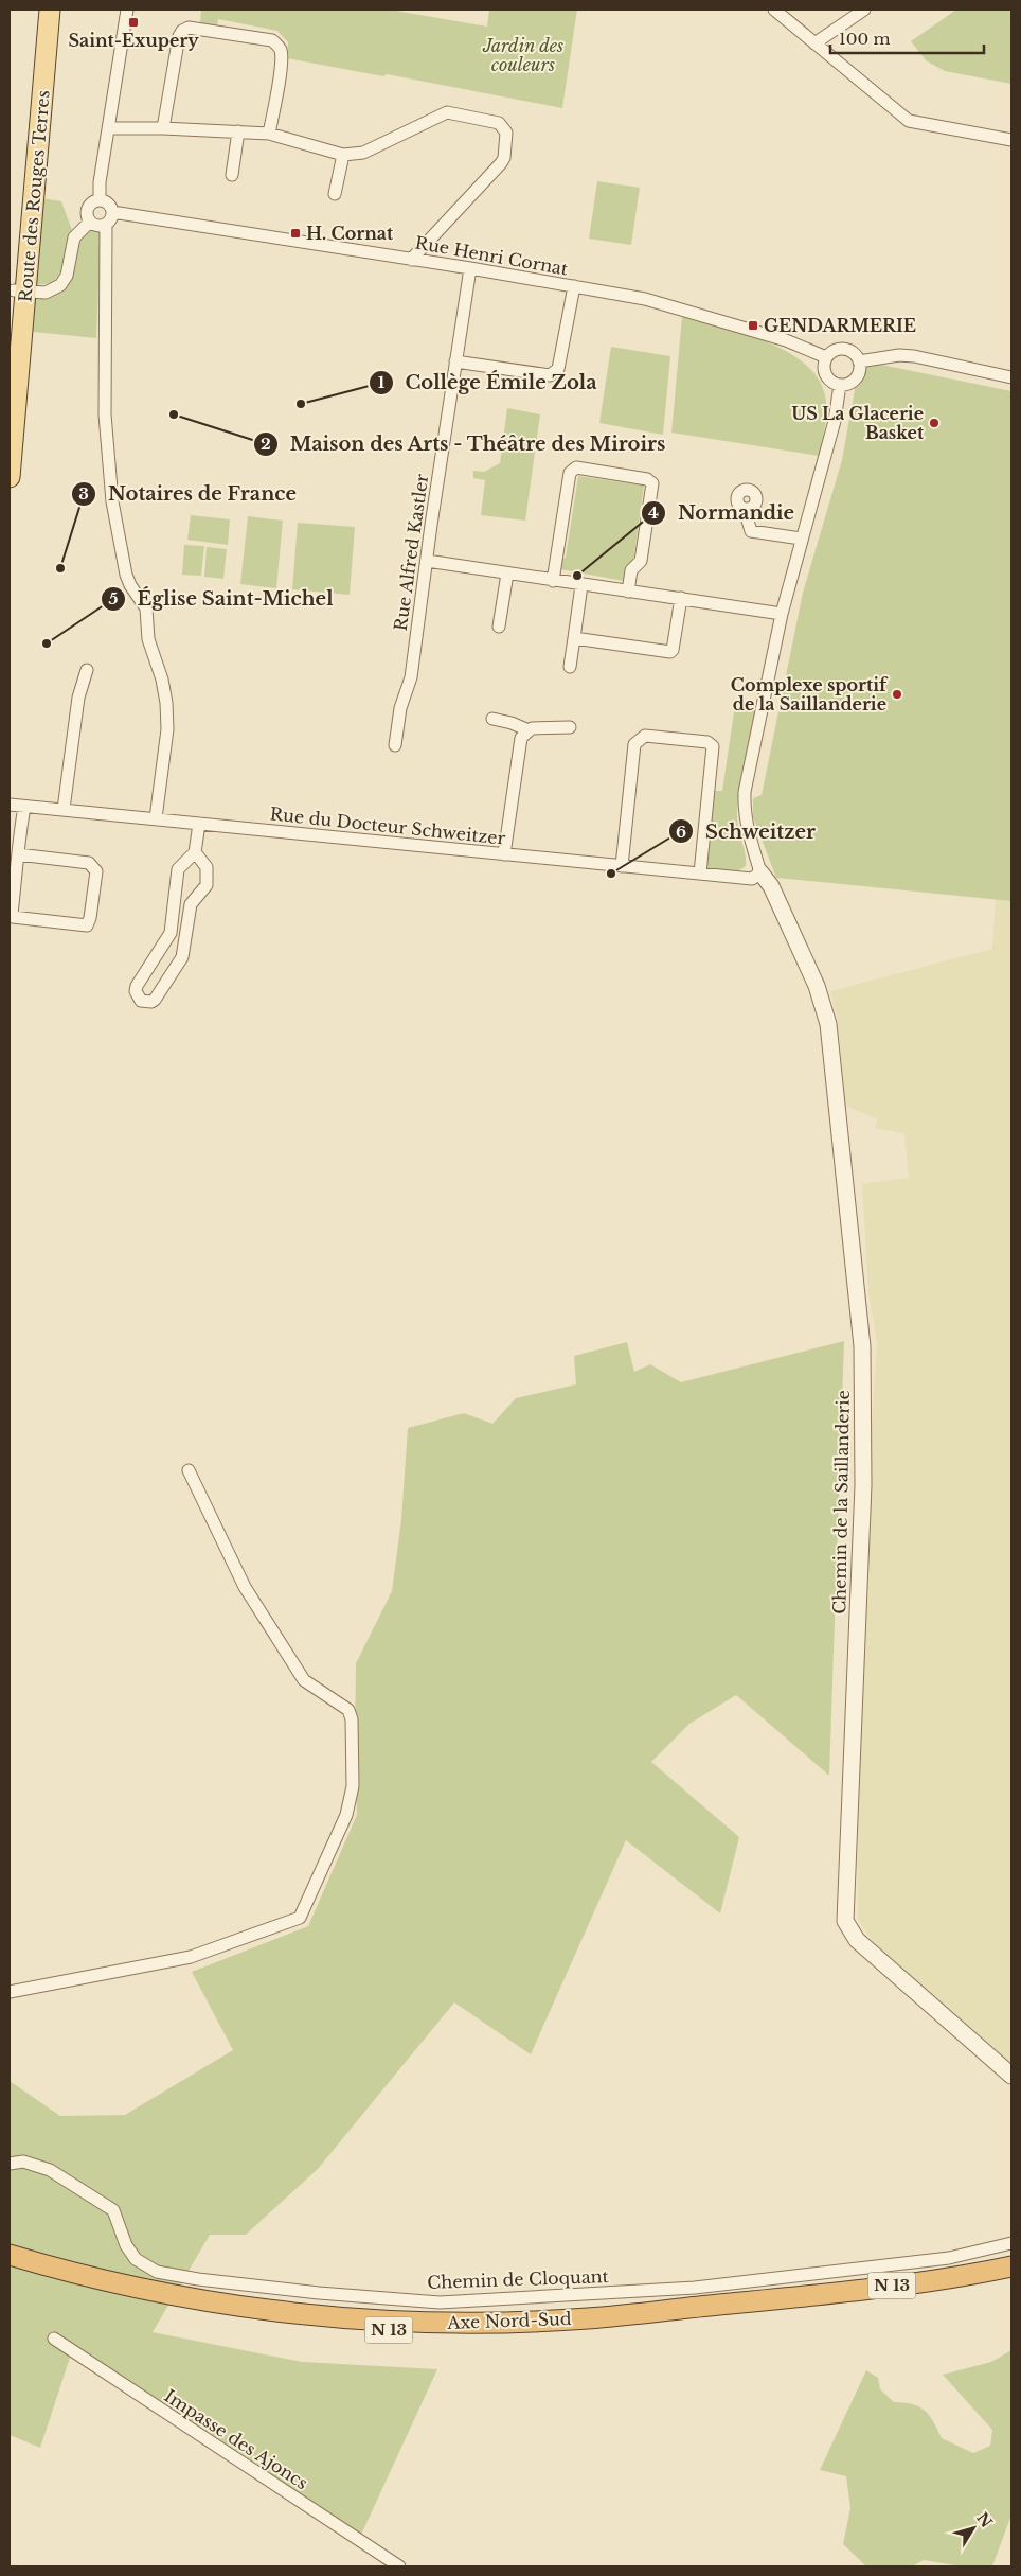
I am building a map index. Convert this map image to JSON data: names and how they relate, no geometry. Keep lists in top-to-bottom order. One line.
{"streets":{"highway":["N 13","Axe Nord-Sud"],"main road":["Route des Rouges Terres"],"street":["Rue Henri Cornat","Rue Alfred Kastler","Rue du Docteur Schweitzer","Chemin de la Saillanderie","Chemin de Cloquant","Impasse des Ajoncs"]},"crossings":[["Rue Henri Cornat","Rue Alfred Kastler"],["Rue du Docteur Schweitzer","Chemin de la Saillanderie"]],"parks":["Jardin des couleurs"],"places":{"transit":["Saint-Exupery","H. Cornat","GENDARMERIE"],"other":["Collège Émile Zola","Maison des Arts - Théâtre des Miroirs","US La Glacerie Basket","Notaires de France","Normandie","Église Saint-Michel","Complexe sportif de la Saillanderie","Schweitzer"]},"scale_bar":"100 m","north":"top right"}
